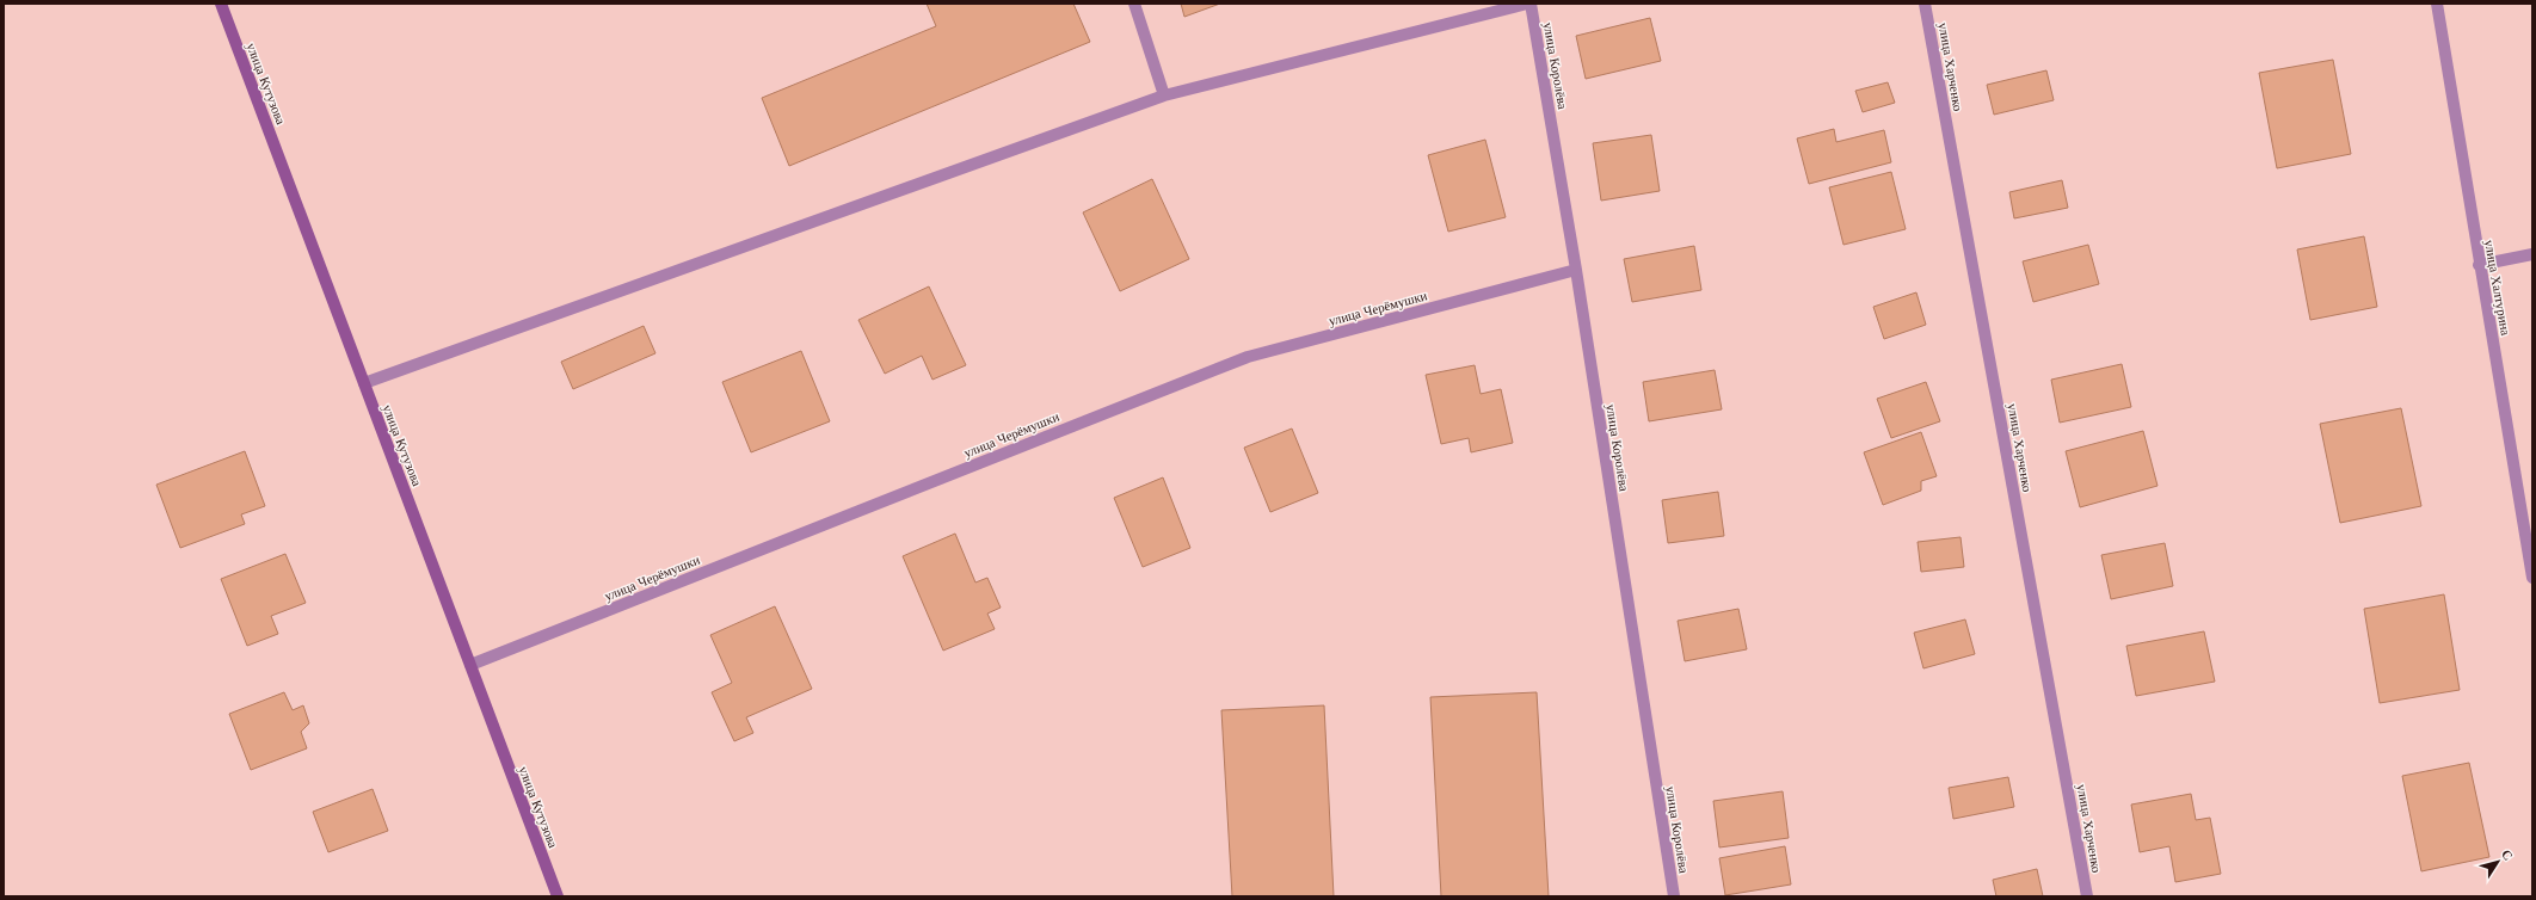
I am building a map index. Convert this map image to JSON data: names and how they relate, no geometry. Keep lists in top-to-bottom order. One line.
{"streets":{"main road":["улица Кутузова"],"street":["улица Королёва","улица Харченко","улица Халтурина","улица Черёмушки"]},"crossings":[["улица Королёва","улица Черёмушки"],["улица Кутузова","улица Черёмушки"]],"north":"top right"}
